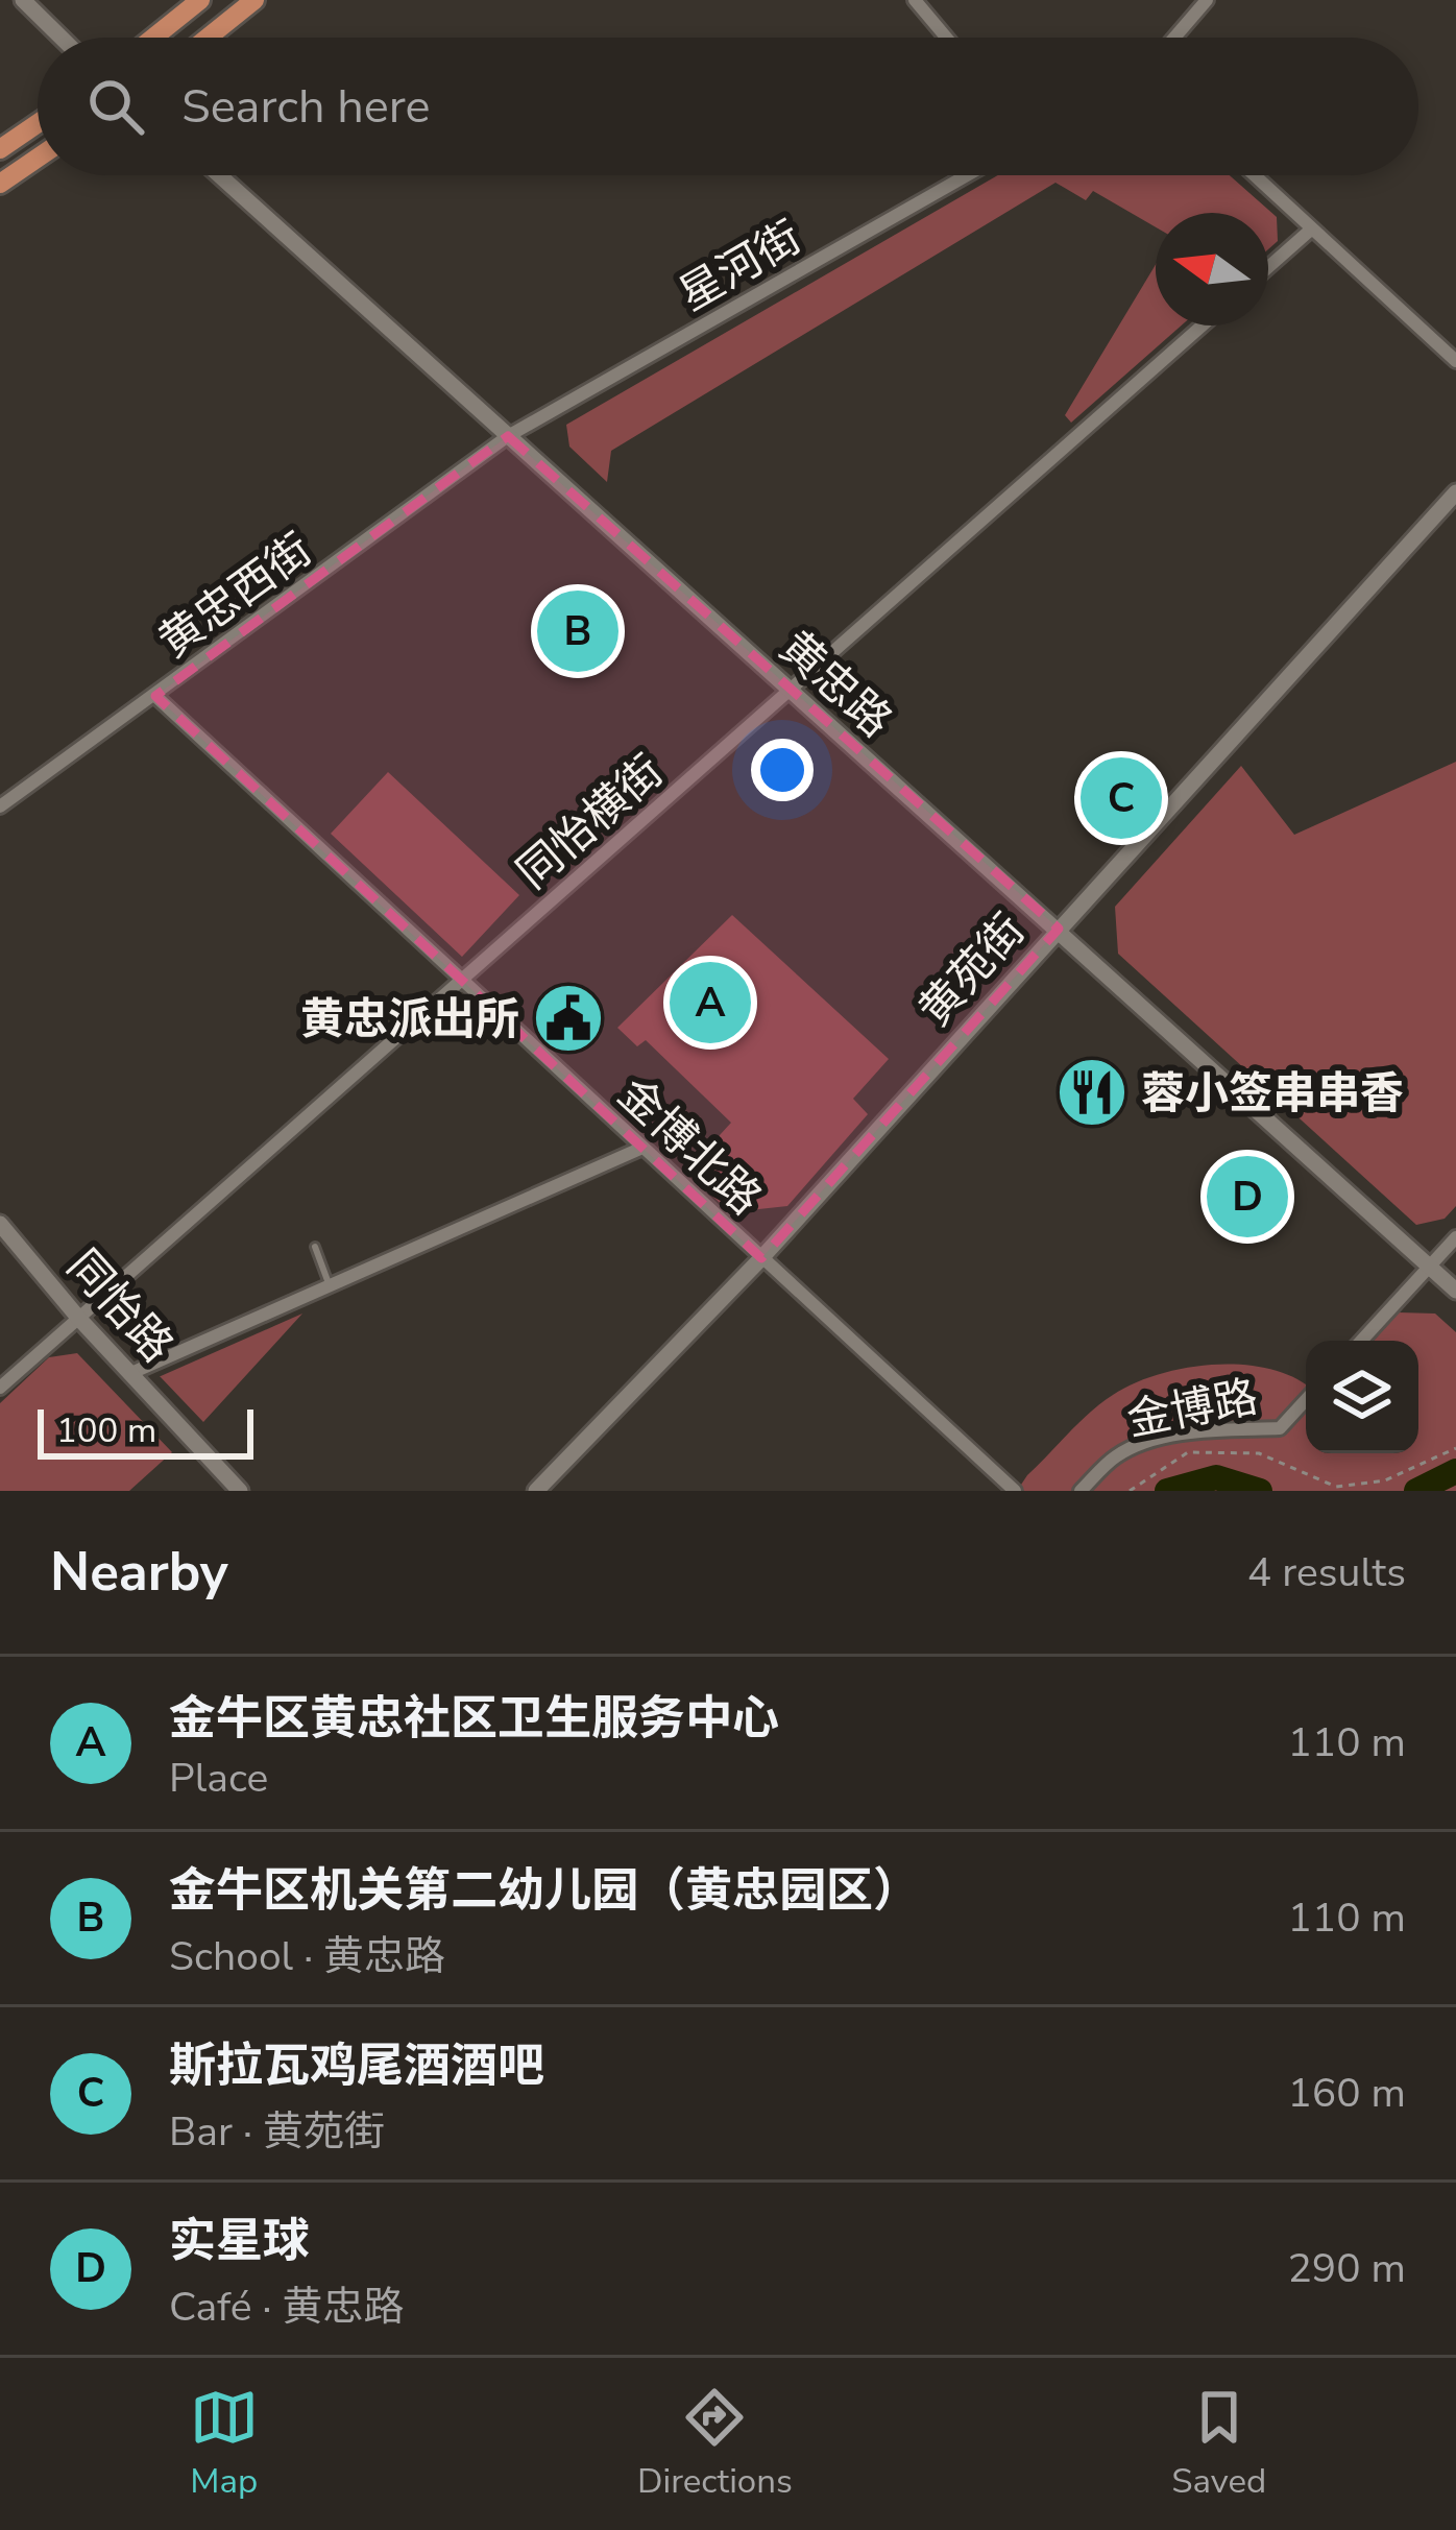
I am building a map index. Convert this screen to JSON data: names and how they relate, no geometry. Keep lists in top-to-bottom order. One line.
{"streets":{"street":["星河街","黄忠西街","黄忠路","同怡横街","黄苑街","金博北路","同怡路","金博路"]},"crossings":[["星河街","黄忠西街"],["星河街","黄忠路"],["黄忠西街","黄忠路"],["黄忠西街","金博北路"],["黄忠路","同怡横街"],["黄忠路","黄苑街"],["同怡横街","金博北路"],["同怡横街","同怡路"],["黄苑街","金博北路"]],"places":{"public building":["黄忠派出所"],"restaurant":["蓉小签串串香"]},"scale_bar":"100 m","north":"left","page":{"search":"Search here","pins":["B","C","A","D"],"scale":"100 m","heading":["Nearby","4 results"],"list":[{"mark":"A","name":"金牛区黄忠社区卫生服务中心","note":"Place","value":"110 m"},{"mark":"B","name":"金牛区机关第二幼儿园（黄忠园区）","note":"School · 黄忠路","value":"110 m"},{"mark":"C","name":"斯拉瓦鸡尾酒酒吧","note":"Bar · 黄苑街","value":"160 m"},{"mark":"D","name":"实星球","note":"Café · 黄忠路","value":"290 m"}],"nav":["Map","Directions","Saved"]}}
